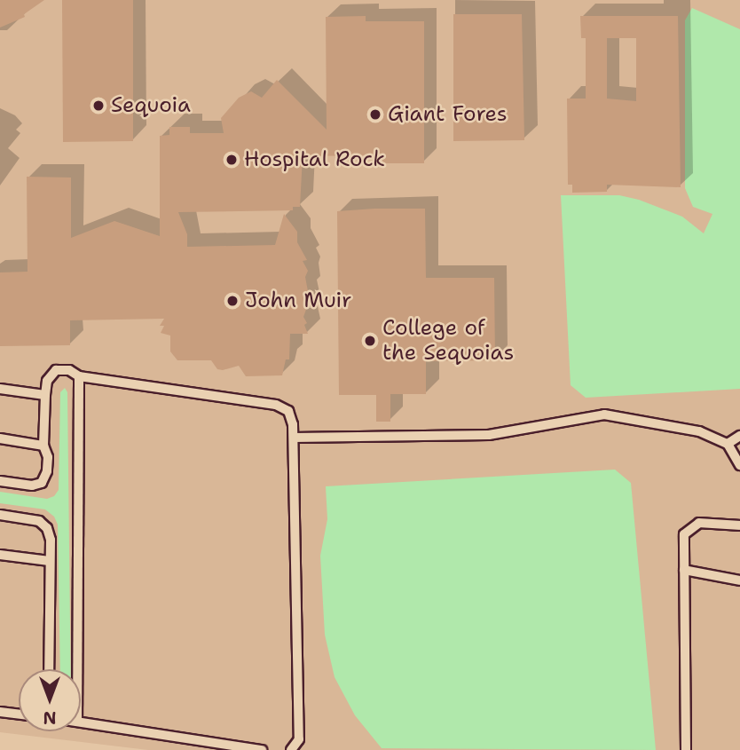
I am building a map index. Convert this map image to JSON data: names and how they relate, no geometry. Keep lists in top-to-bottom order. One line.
{"places":["Sequoia","Giant Fores","Hospital Rock","John Muir","College of the Sequoias"],"north":"bottom"}
